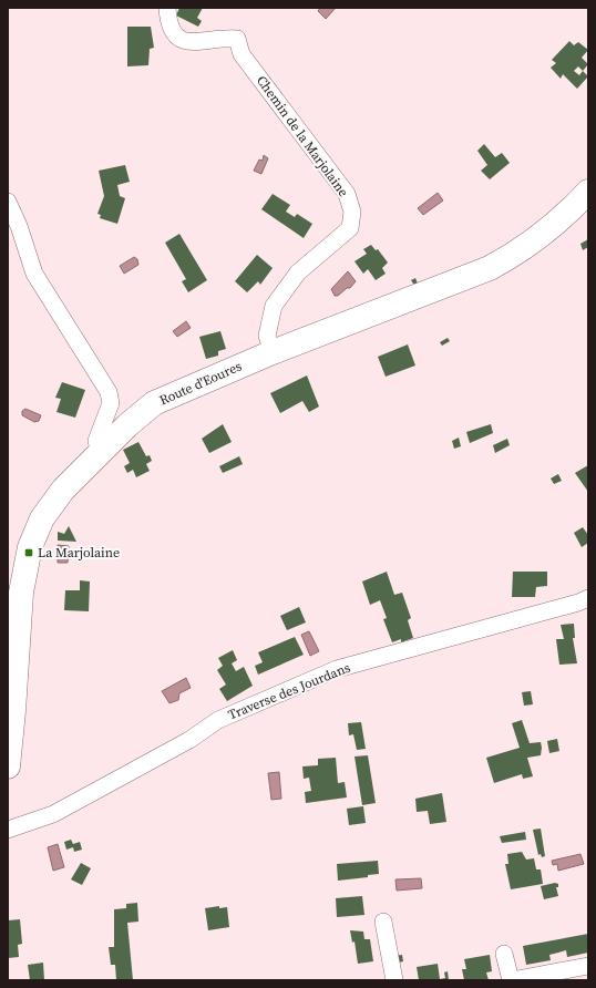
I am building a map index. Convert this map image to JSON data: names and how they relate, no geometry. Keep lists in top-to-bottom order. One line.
{"streets":{"street":["Chemin de la Marjolaine","Route d'Eoures","Traverse des Jourdans"]},"crossings":[["Chemin de la Marjolaine","Route d'Eoures"]],"places":{"transit":["La Marjolaine"]}}
